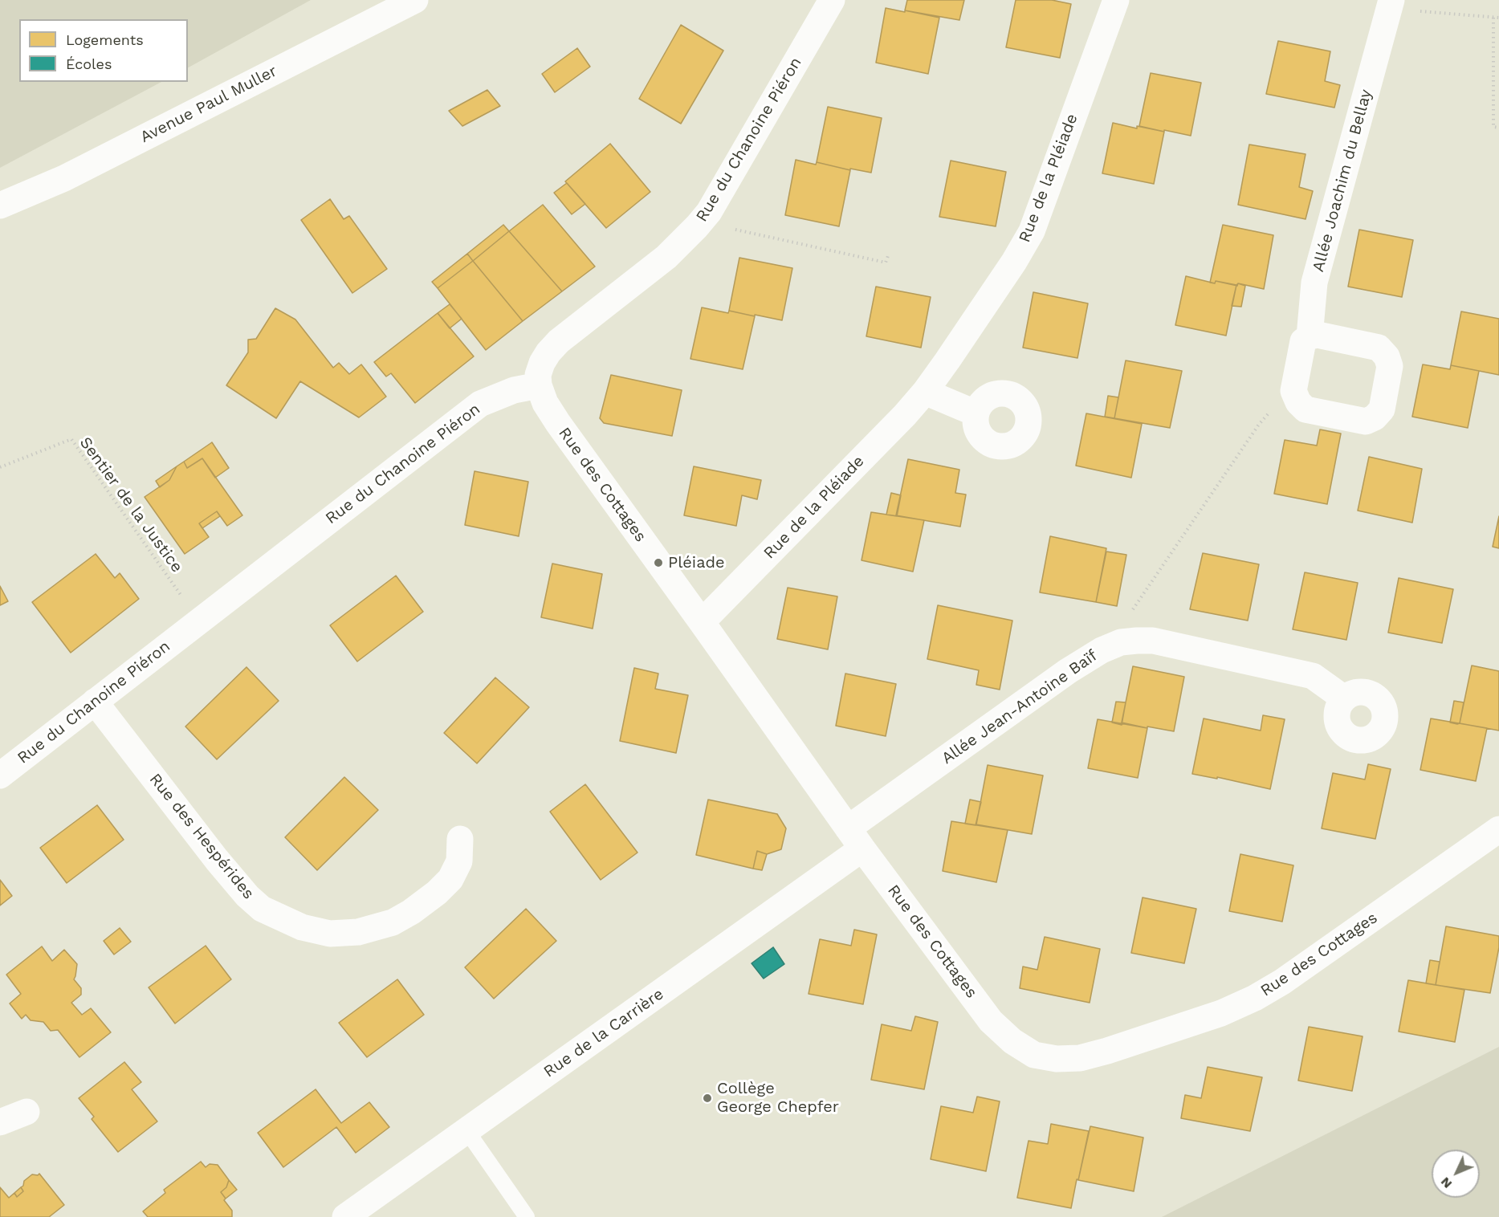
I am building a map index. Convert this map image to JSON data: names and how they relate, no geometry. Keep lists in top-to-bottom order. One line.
{"streets":{"street":["Avenue Paul Muller","Rue du Chanoine Piéron","Rue de la Pléiade","Allée Joachim du Bellay","Rue des Cottages","Allée Jean-Antoine Baïf","Rue des Hespérides","Rue de la Carrière"],"path":["Sentier de la Justice"]},"crossings":[["Rue du Chanoine Piéron","Rue des Cottages"],["Rue du Chanoine Piéron","Sentier de la Justice"],["Rue du Chanoine Piéron","Rue des Hespérides"],["Rue de la Pléiade","Rue des Cottages"],["Rue des Cottages","Allée Jean-Antoine Baïf"],["Rue des Cottages","Rue de la Carrière"],["Allée Jean-Antoine Baïf","Rue de la Carrière"]],"places":["Pléiade","Collège George Chepfer"],"legend":["Logements","Écoles"],"north":"bottom left"}
